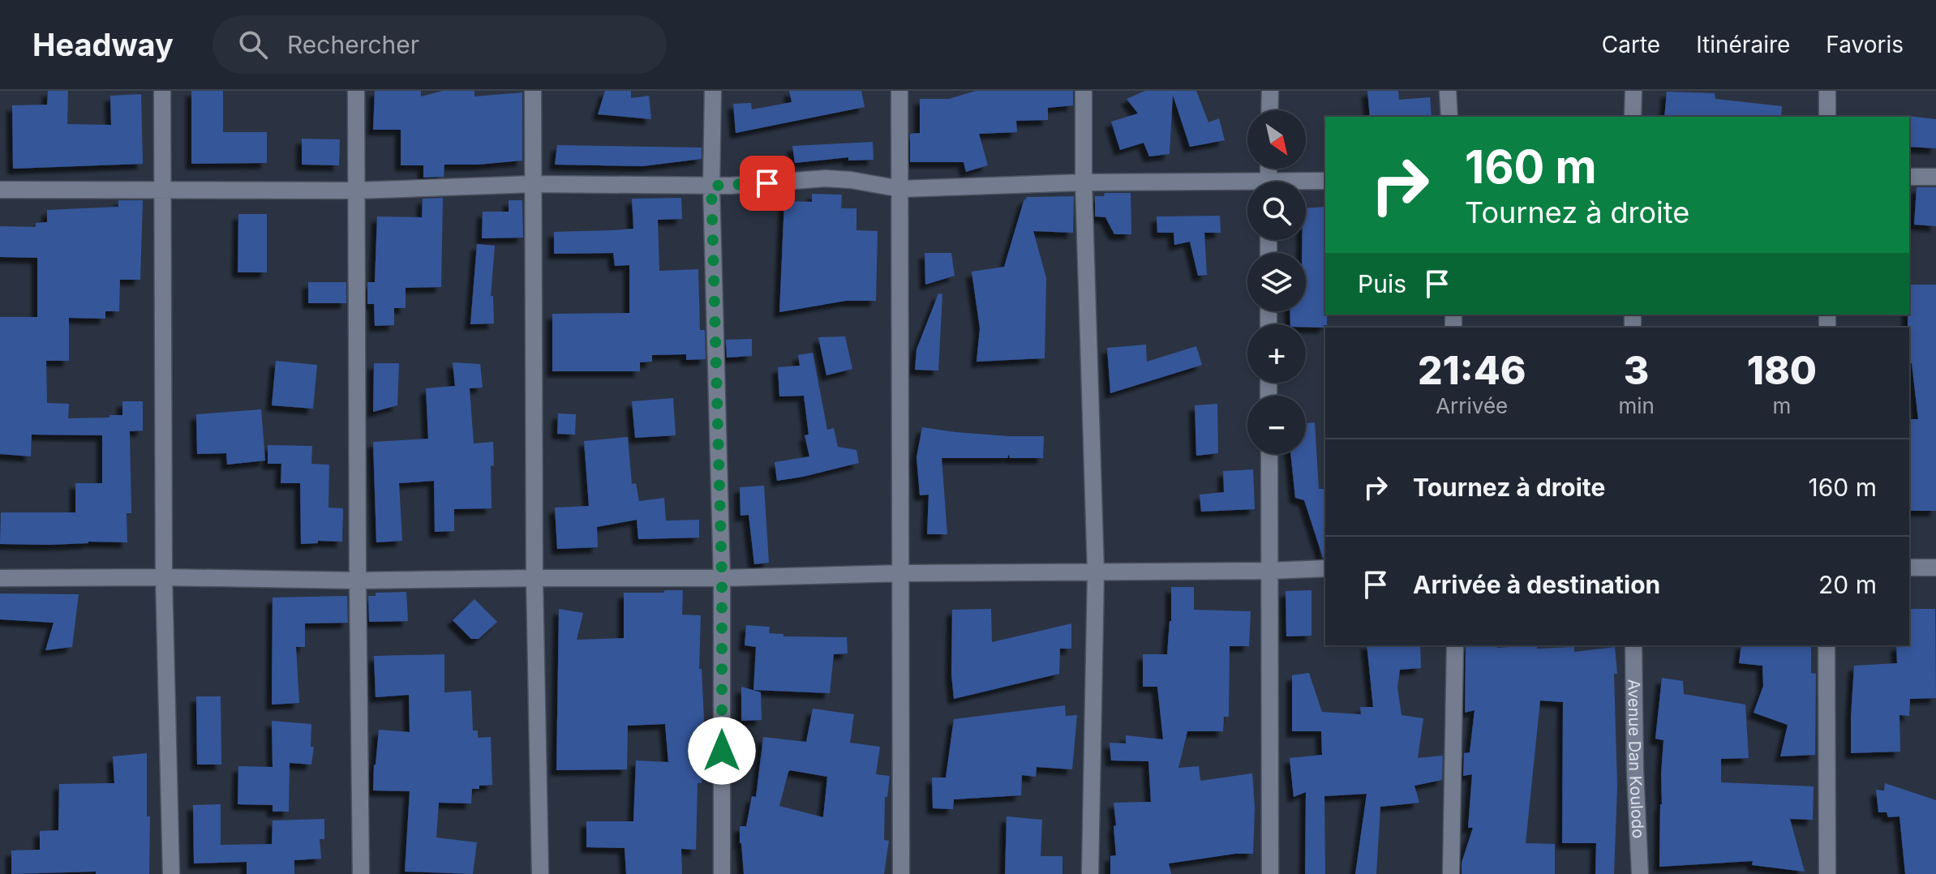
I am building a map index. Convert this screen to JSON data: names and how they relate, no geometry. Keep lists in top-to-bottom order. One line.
{"streets":{"street":["Avenue Dan Koulodo"]},"north":"bottom right","page":{"header":"Headway","search":"Rechercher","nav":["Carte","Itinéraire","Favoris"],"map_buttons":["+","−"],"turn":["160 m","Tournez à droite"],"then":"Puis","eta":["21:46","Arrivée","3","min","180","m"],"list":[{"name":"Tournez à droite","value":"160 m"},{"name":"Arrivée à destination","value":"20 m"}]}}
